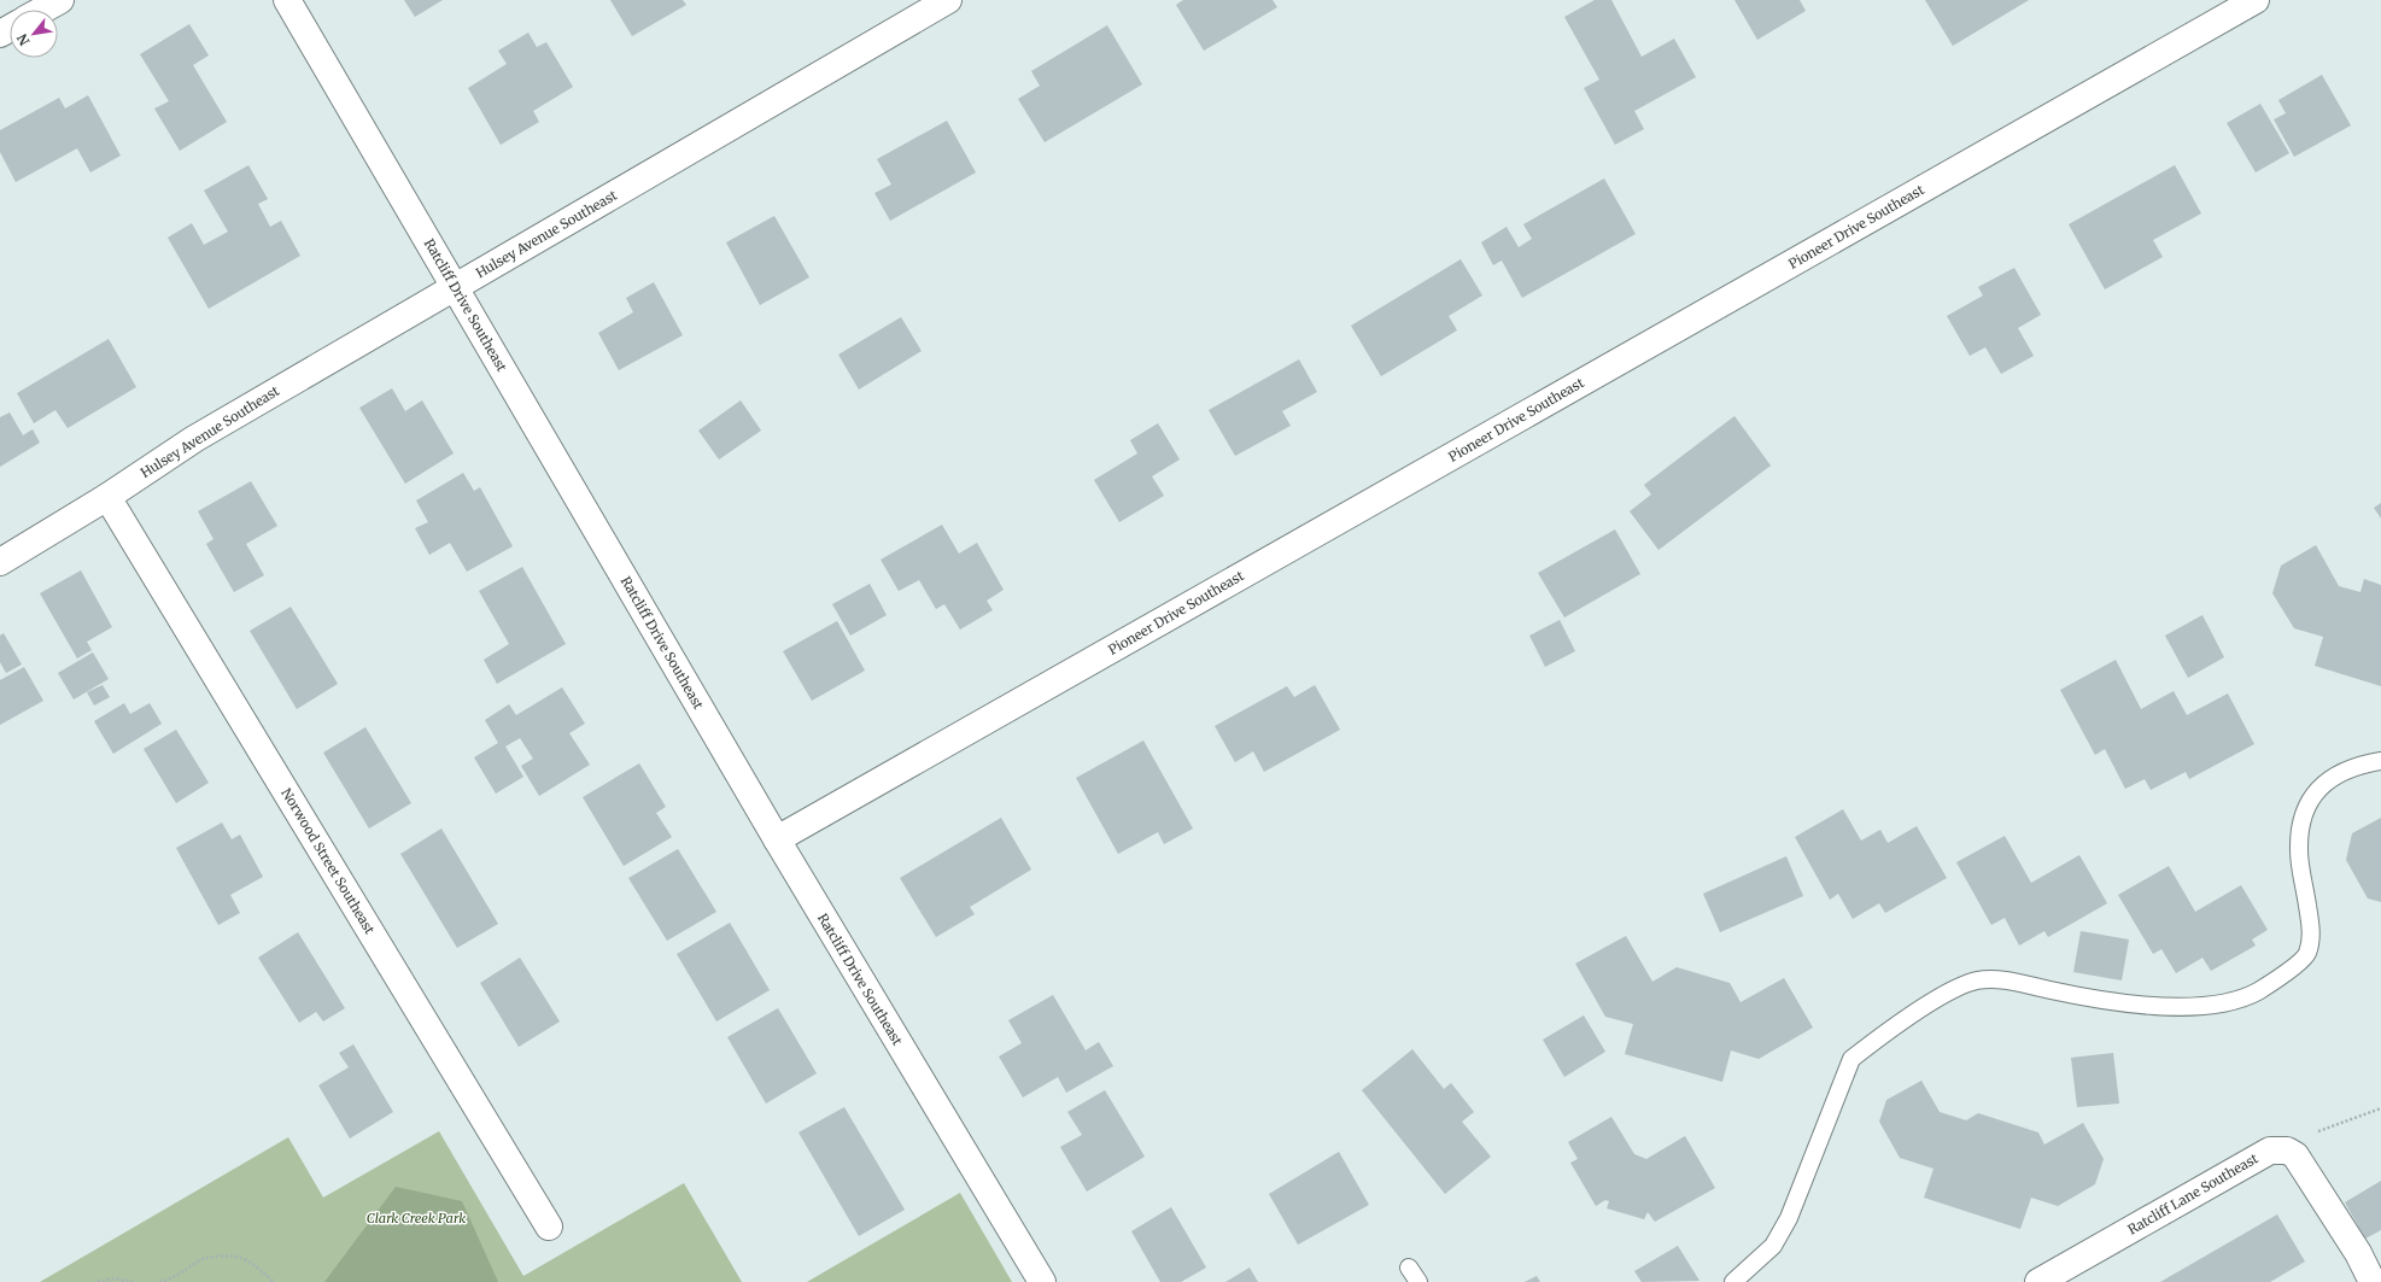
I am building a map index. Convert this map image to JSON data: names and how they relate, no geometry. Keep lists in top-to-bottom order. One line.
{"streets":{"street":["Pioneer Drive Southeast","Hulsey Avenue Southeast","Ratcliff Drive Southeast","Norwood Street Southeast","Ratcliff Lane Southeast"]},"crossings":[["Pioneer Drive Southeast","Ratcliff Drive Southeast"],["Hulsey Avenue Southeast","Ratcliff Drive Southeast"],["Hulsey Avenue Southeast","Norwood Street Southeast"]],"parks":["Clark Creek Park"],"north":"bottom left"}
